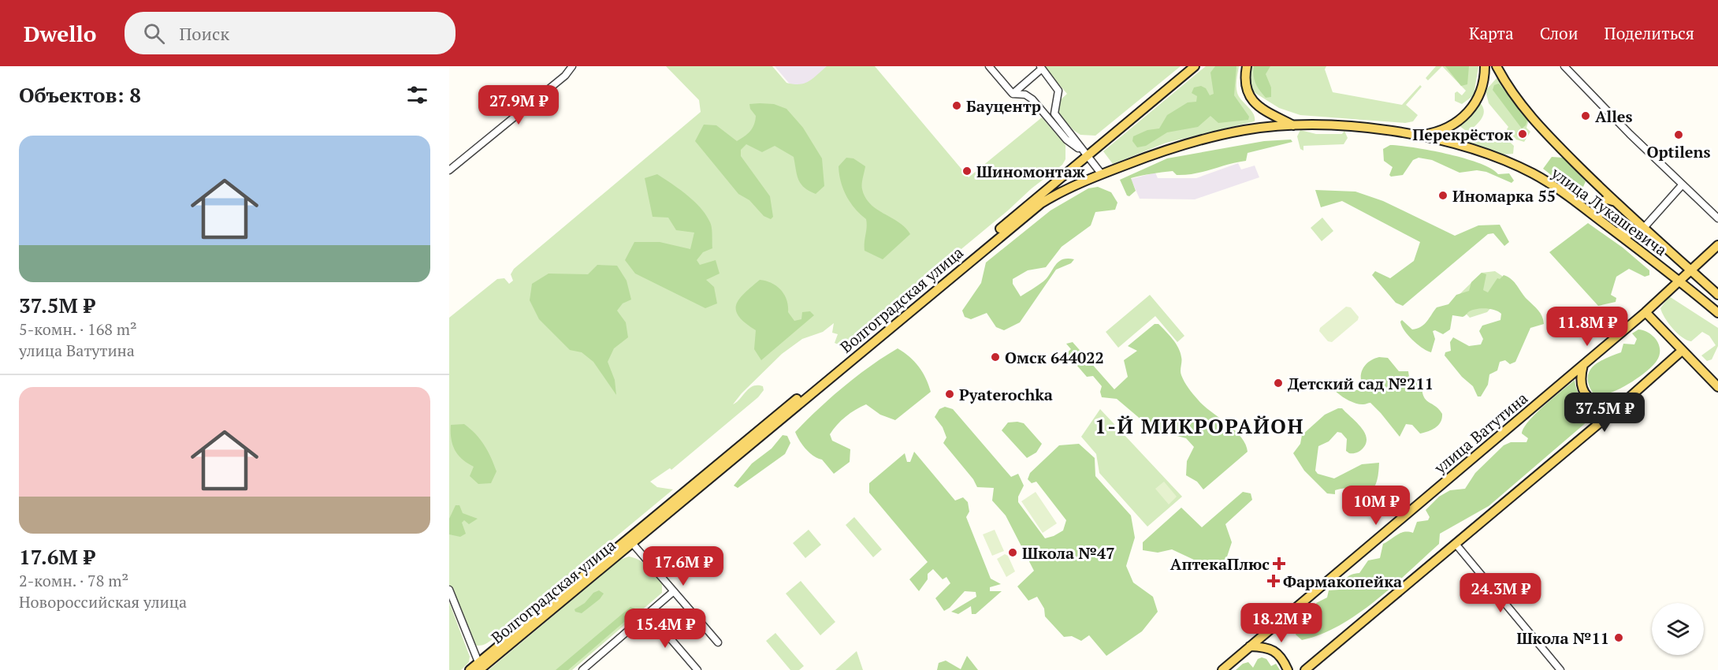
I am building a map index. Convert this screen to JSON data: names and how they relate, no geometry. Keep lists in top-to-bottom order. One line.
{"streets":{"main road":["улица Лукашевича","Волгоградская улица","улица Ватутина"]},"crossings":[["улица Лукашевича","Волгоградская улица"],["улица Лукашевича","улица Ватутина"]],"districts":["1-Й МИКРОРАЙОН"],"places":{"other":["Бауцентр","Alles","Перекрёсток","Optilens","Шиномонтаж","Иномарка 55","Омск 644022","Детский сад №211","Pyaterochka","Школа №47","Школа №11"],"health":["АптекаПлюс","Фармакопейка"]},"page":{"header":"Dwello","search":"Поиск","nav":["Карта","Слои","Поделиться"],"heading":"Объектов: 8","price":["27.9M ₽","11.8M ₽","37.5M ₽","10M ₽","17.6M ₽","24.3M ₽","18.2M ₽","15.4M ₽"],"list":[{"name":"37.5M ₽","note":"5-комн. · 168 m² · улица Ватутина"},{"name":"17.6M ₽","note":"2-комн. · 78 m² · Новороссийская улица"}]}}
